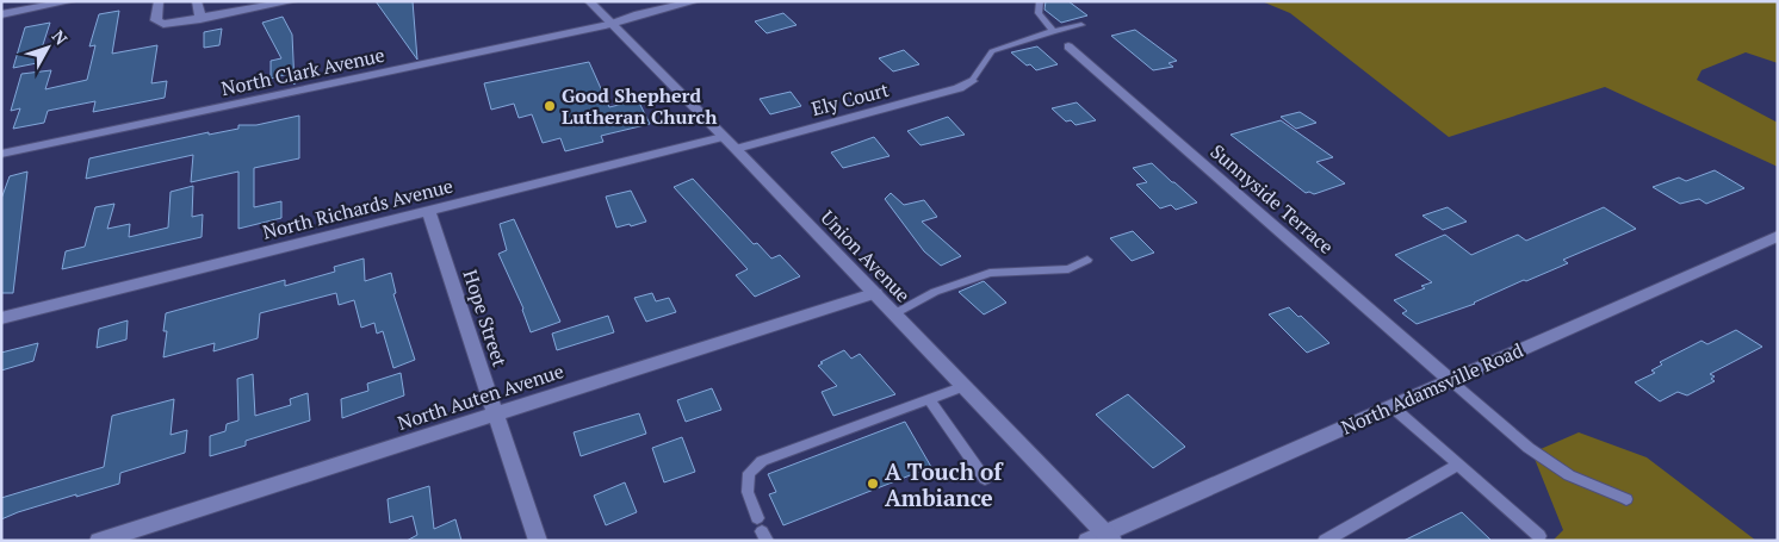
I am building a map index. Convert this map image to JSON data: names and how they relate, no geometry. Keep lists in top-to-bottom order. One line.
{"streets":{"street":["North Clark Avenue","Ely Court","Sunnyside Terrace","North Richards Avenue","Union Avenue","Hope Street","North Adamsville Road","North Auten Avenue"]},"crossings":[["North Clark Avenue","Union Avenue"],["Ely Court","Union Avenue"],["Sunnyside Terrace","North Adamsville Road"],["North Richards Avenue","Union Avenue"],["North Richards Avenue","Hope Street"],["Union Avenue","North Adamsville Road"],["Union Avenue","North Auten Avenue"],["Hope Street","North Auten Avenue"]],"places":["Good Shepherd Lutheran Church","A Touch of Ambiance"],"north":"top right"}
